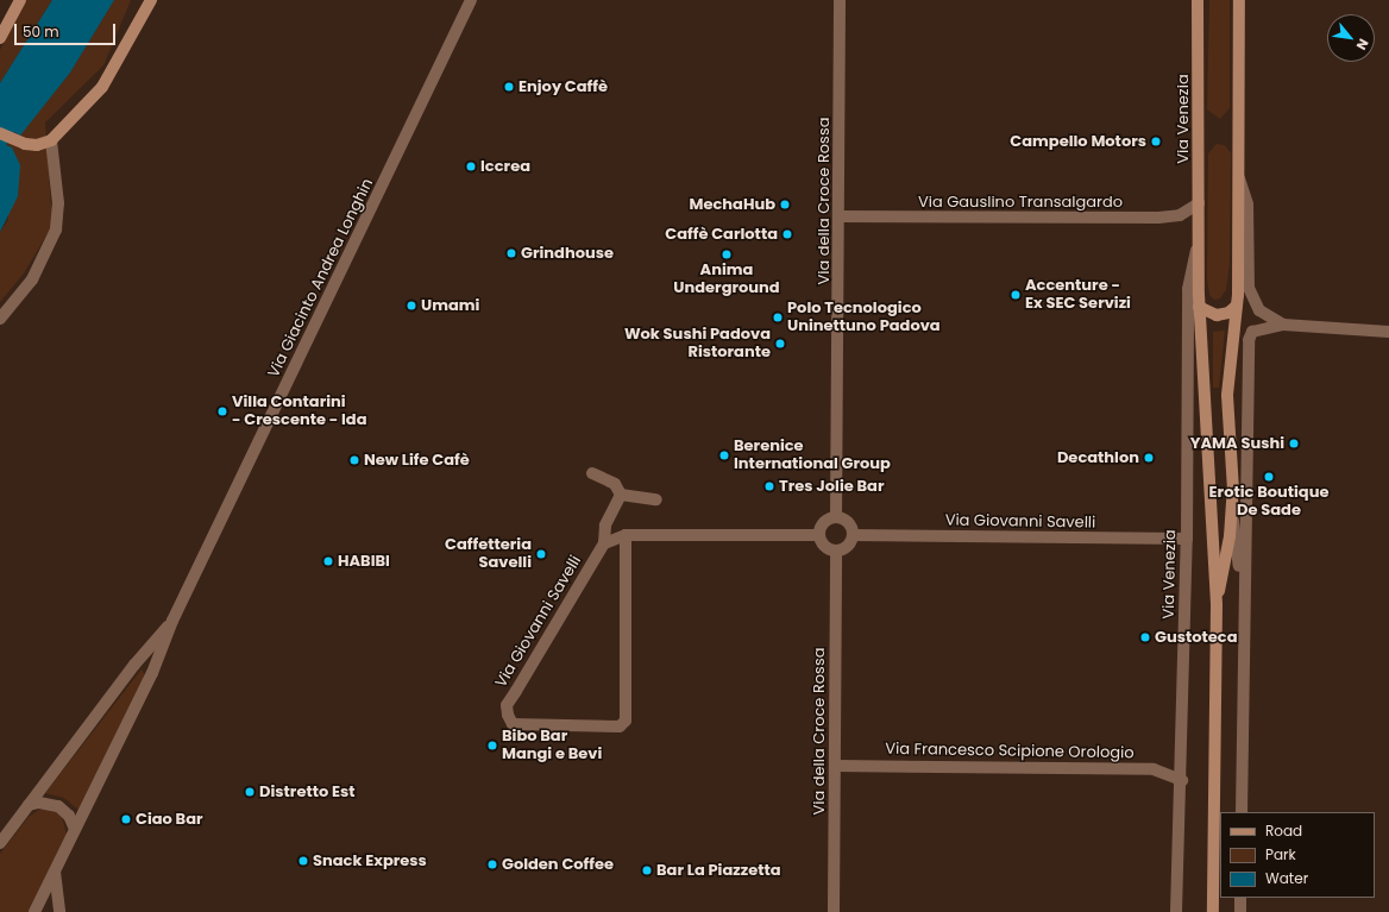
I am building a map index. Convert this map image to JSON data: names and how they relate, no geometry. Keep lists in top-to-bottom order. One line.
{"streets":{"main road":["Via Venezia"],"street":["Via della Croce Rossa","Via Gauslino Transalgardo","Via Giacinto Andrea Longhin","Via Giovanni Savelli","Via Francesco Scipione Orologio"]},"crossings":[["Via Venezia","Via Gauslino Transalgardo"],["Via Venezia","Via Giovanni Savelli"],["Via Venezia","Via Francesco Scipione Orologio"],["Via della Croce Rossa","Via Gauslino Transalgardo"],["Via della Croce Rossa","Via Giovanni Savelli"],["Via della Croce Rossa","Via Francesco Scipione Orologio"]],"places":["Enjoy Caffè","Campello Motors","Iccrea","MechaHub","Caffè Carlotta","Grindhouse","Anima Underground","Accenture - Ex SEC Servizi","Umami","Polo Tecnologico Uninettuno Padova","Wok Sushi Padova Ristorante","Villa Contarini - Crescente - Ida","YAMA Sushi","Berenice International Group","Decathlon","New Life Cafè","Erotic Boutique De Sade","Tres Jolie Bar","Caffetteria Savelli","HABIBI","Gustoteca","Bibo Bar Mangi e Bevi","Distretto Est","Ciao Bar","Snack Express","Golden Coffee","Bar La Piazzetta"],"legend":["Road","Park","Water"],"scale_bar":"50 m","north":"bottom right"}
